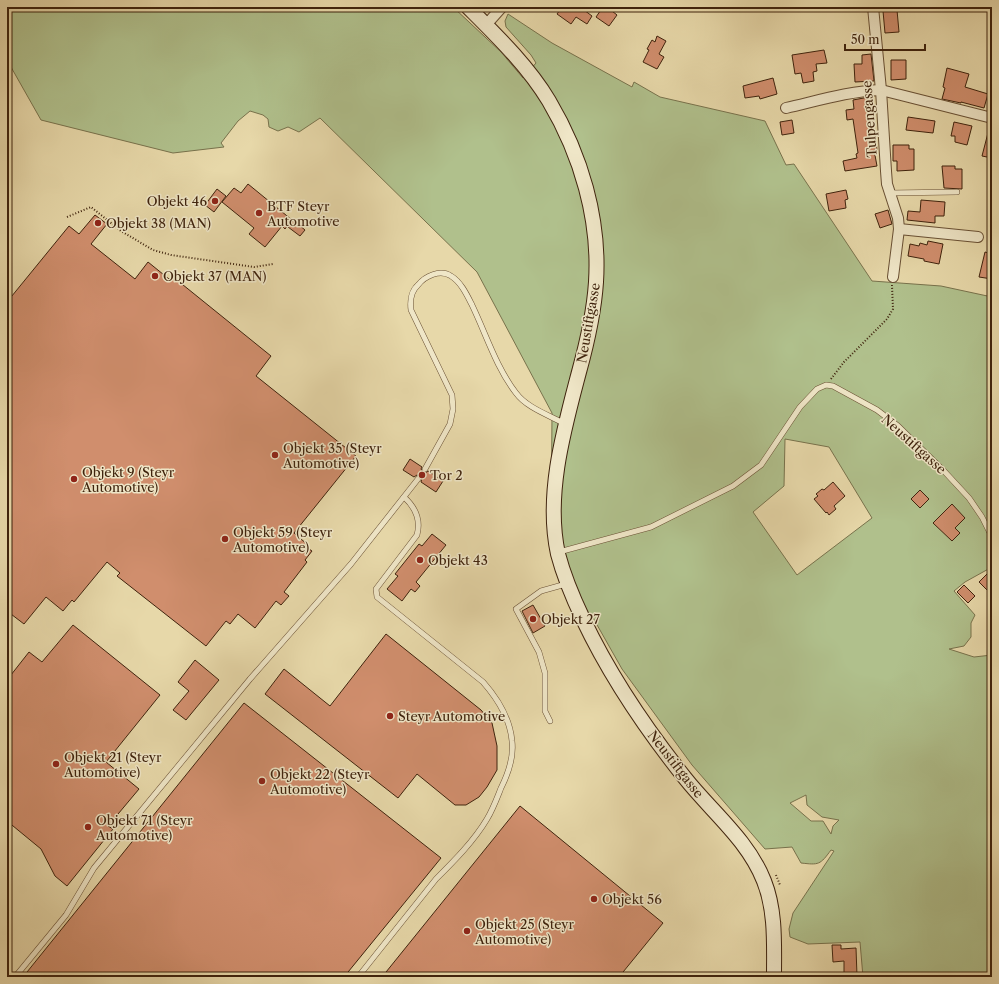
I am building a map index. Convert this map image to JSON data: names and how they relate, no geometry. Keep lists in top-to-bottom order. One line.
{"streets":{"street":["Tulpengasse","Neustiftgasse"]},"places":["Objekt 46","BTF Steyr Automotive","Objekt 38 (MAN)","Objekt 37 (MAN)","Objekt 35 (Steyr Automotive)","Tor 2","Objekt 9 (Steyr Automotive)","Objekt 59 (Steyr Automotive)","Objekt 43","Objekt 27","Steyr Automotive","Objekt 21 (Steyr Automotive)","Objekt 22 (Steyr Automotive)","Objekt 71 (Steyr Automotive)","Objekt 56","Objekt 25 (Steyr Automotive)"],"scale_bar":"50 m"}
